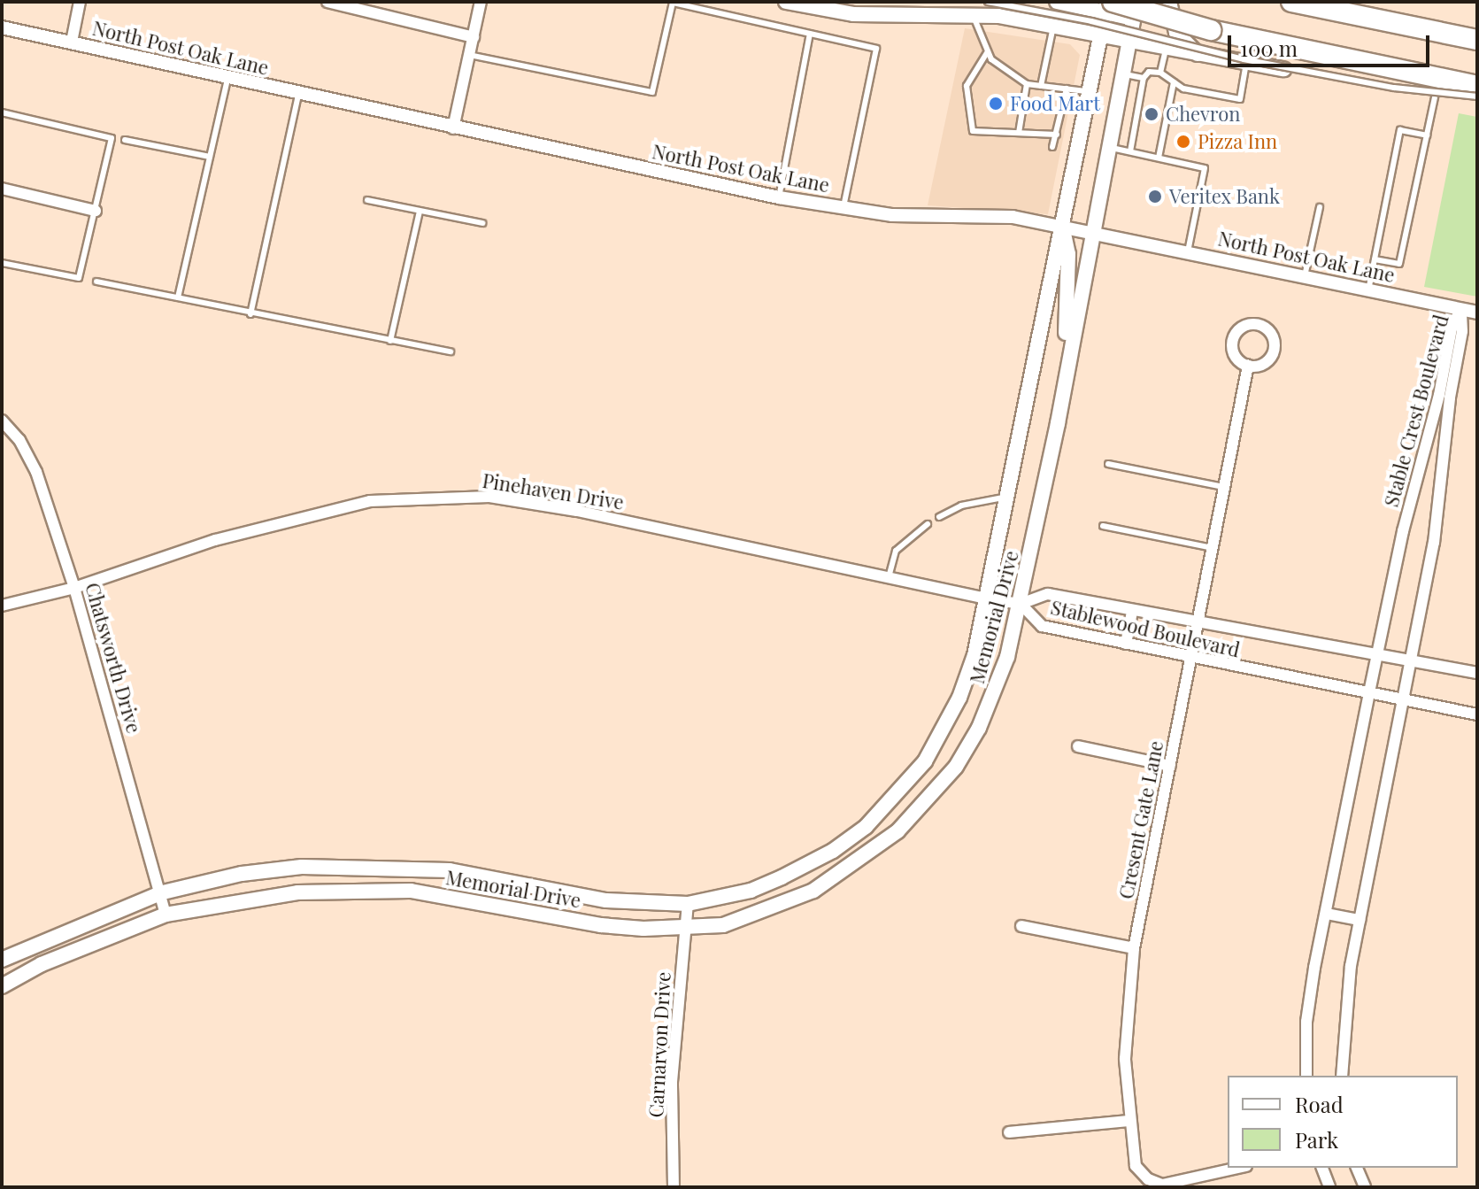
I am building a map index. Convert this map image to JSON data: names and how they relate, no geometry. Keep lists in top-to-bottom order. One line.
{"streets":{"main road":["Memorial Drive"],"street":["North Post Oak Lane","Stable Crest Boulevard","Pinehaven Drive","Stablewood Boulevard","Chatsworth Drive","Cresent Gate Lane","Carnarvon Drive"]},"crossings":[["North Post Oak Lane","Stable Crest Boulevard"],["North Post Oak Lane","Memorial Drive"],["Stable Crest Boulevard","Stablewood Boulevard"],["Pinehaven Drive","Memorial Drive"],["Pinehaven Drive","Stablewood Boulevard"],["Pinehaven Drive","Chatsworth Drive"],["Memorial Drive","Stablewood Boulevard"],["Memorial Drive","Chatsworth Drive"],["Memorial Drive","Carnarvon Drive"],["Stablewood Boulevard","Cresent Gate Lane"]],"places":["Food Mart","Chevron","Pizza Inn","Veritex Bank"],"legend":["Road","Park"],"scale_bar":"100 m"}
